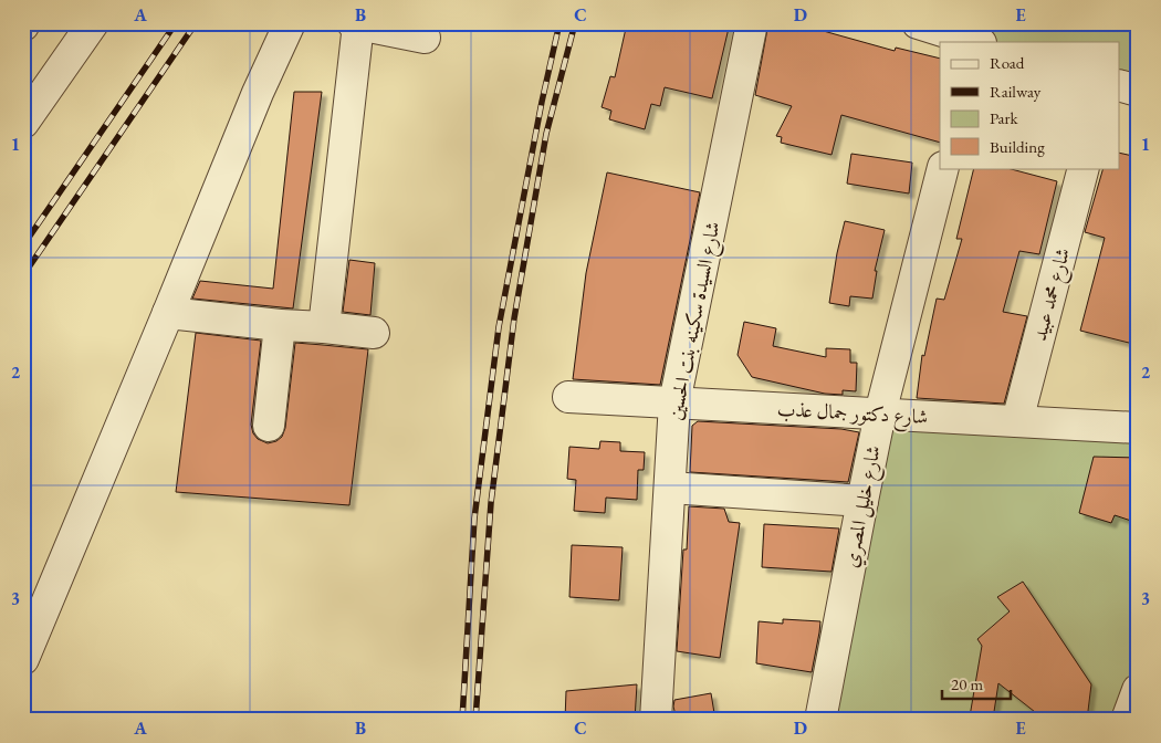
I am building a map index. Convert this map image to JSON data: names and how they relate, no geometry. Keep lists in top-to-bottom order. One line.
{"streets":{"street":["شارع محمد عبيد","شارع السيدة سكينه بنت الحسين","شارع دكتور جمال عذب","شارع خليل المصري"]},"crossings":[["شارع محمد عبيد","شارع دكتور جمال عذب"],["شارع السيدة سكينه بنت الحسين","شارع دكتور جمال عذب"],["شارع دكتور جمال عذب","شارع خليل المصري"]],"legend":["Road","Railway","Park","Building"],"scale_bar":"20 m","grid":{"columns":["A","B","C","D","E"],"rows":["1","2","3"]}}
